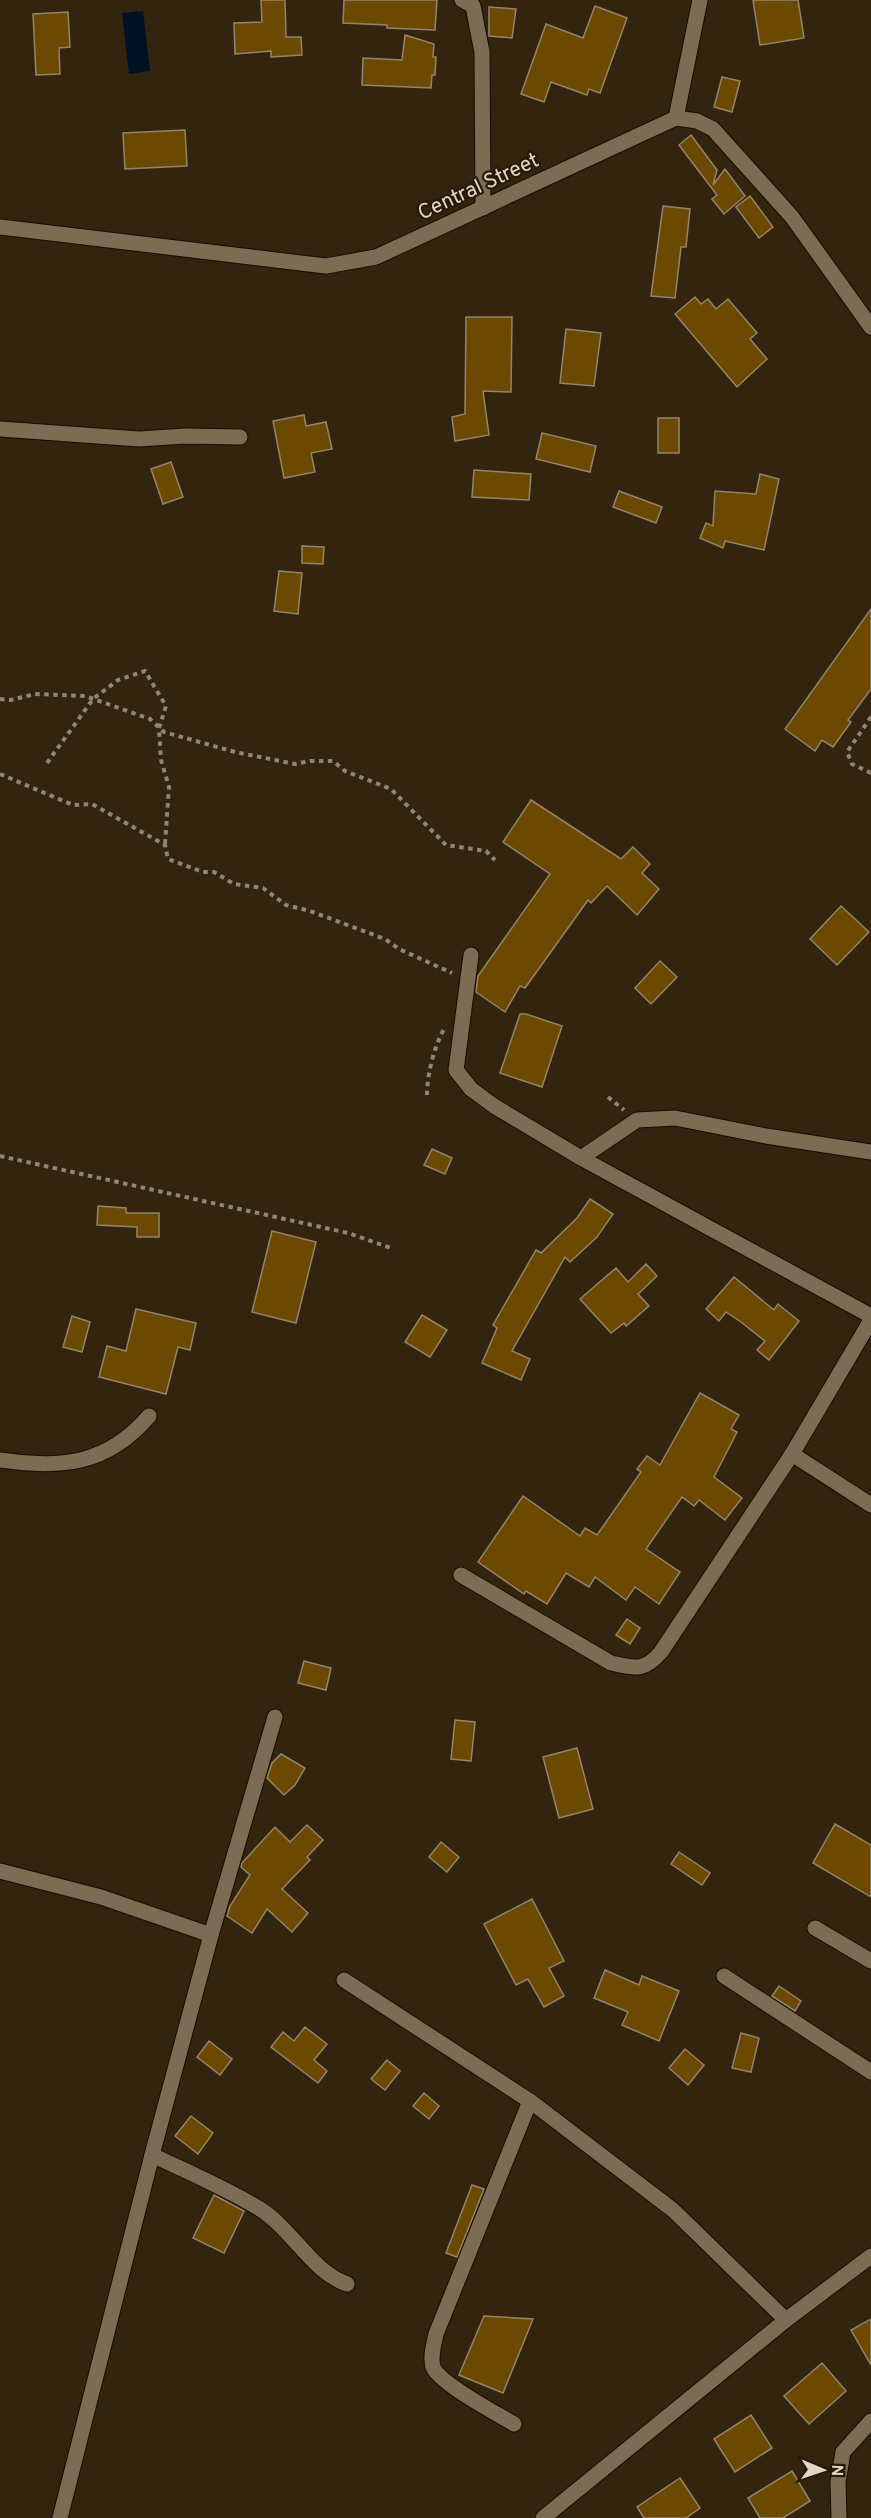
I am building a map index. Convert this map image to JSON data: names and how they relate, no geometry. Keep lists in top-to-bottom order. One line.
{"streets":{"street":["Central Street"]},"north":"right"}
